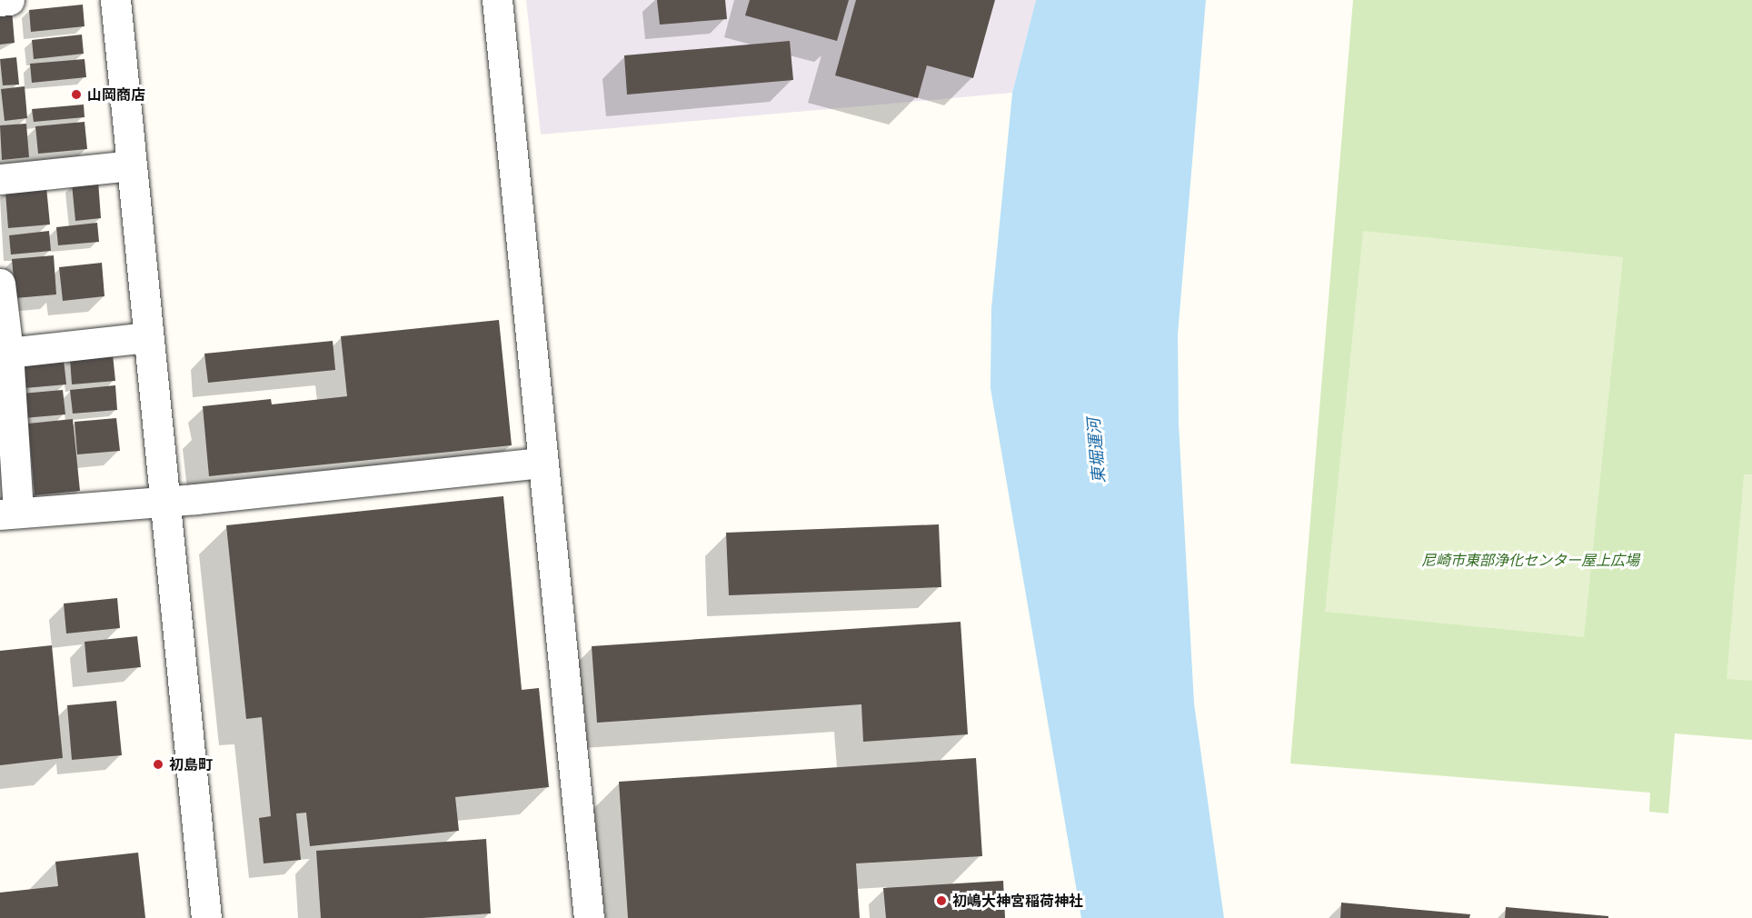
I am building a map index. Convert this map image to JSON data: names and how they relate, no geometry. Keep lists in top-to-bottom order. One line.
{"water":["東堀運河"],"parks":["尼崎市東部浄化センター屋上広場"],"places":["山岡商店","初島町","初嶋大神宮稲荷神社"]}
